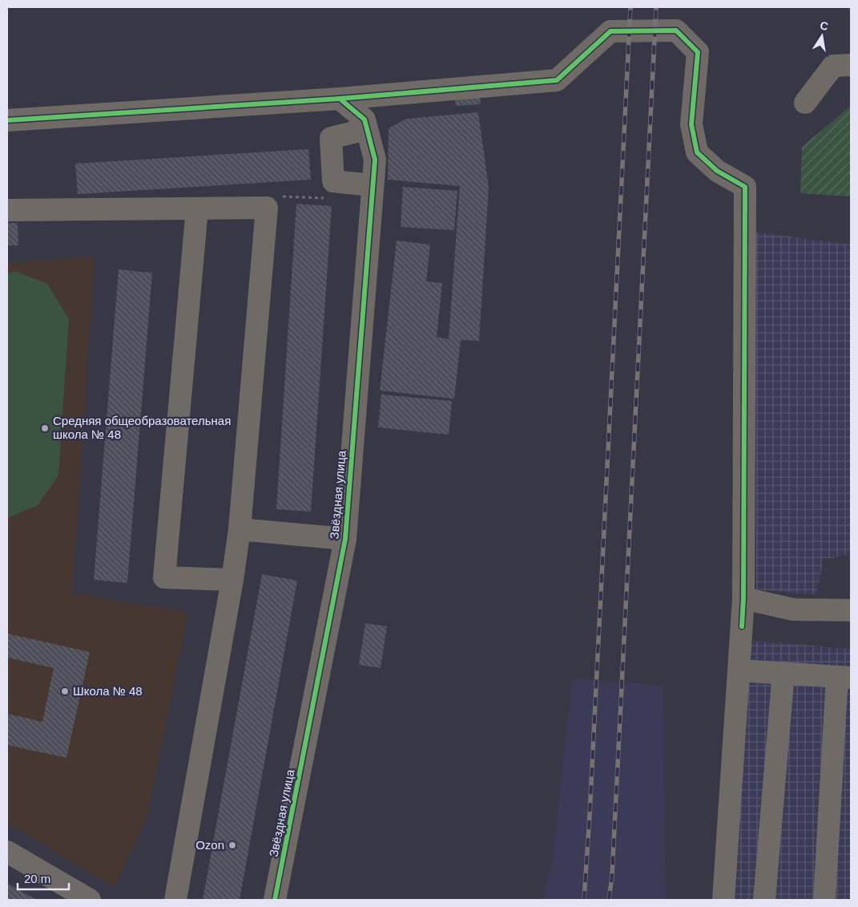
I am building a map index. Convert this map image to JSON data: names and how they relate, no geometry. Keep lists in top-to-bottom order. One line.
{"streets":{"street":["Звёздная улица"]},"places":["Средняя общеобразовательная школа № 48","Школа № 48","Ozon"],"scale_bar":"20 m","north":"top"}
